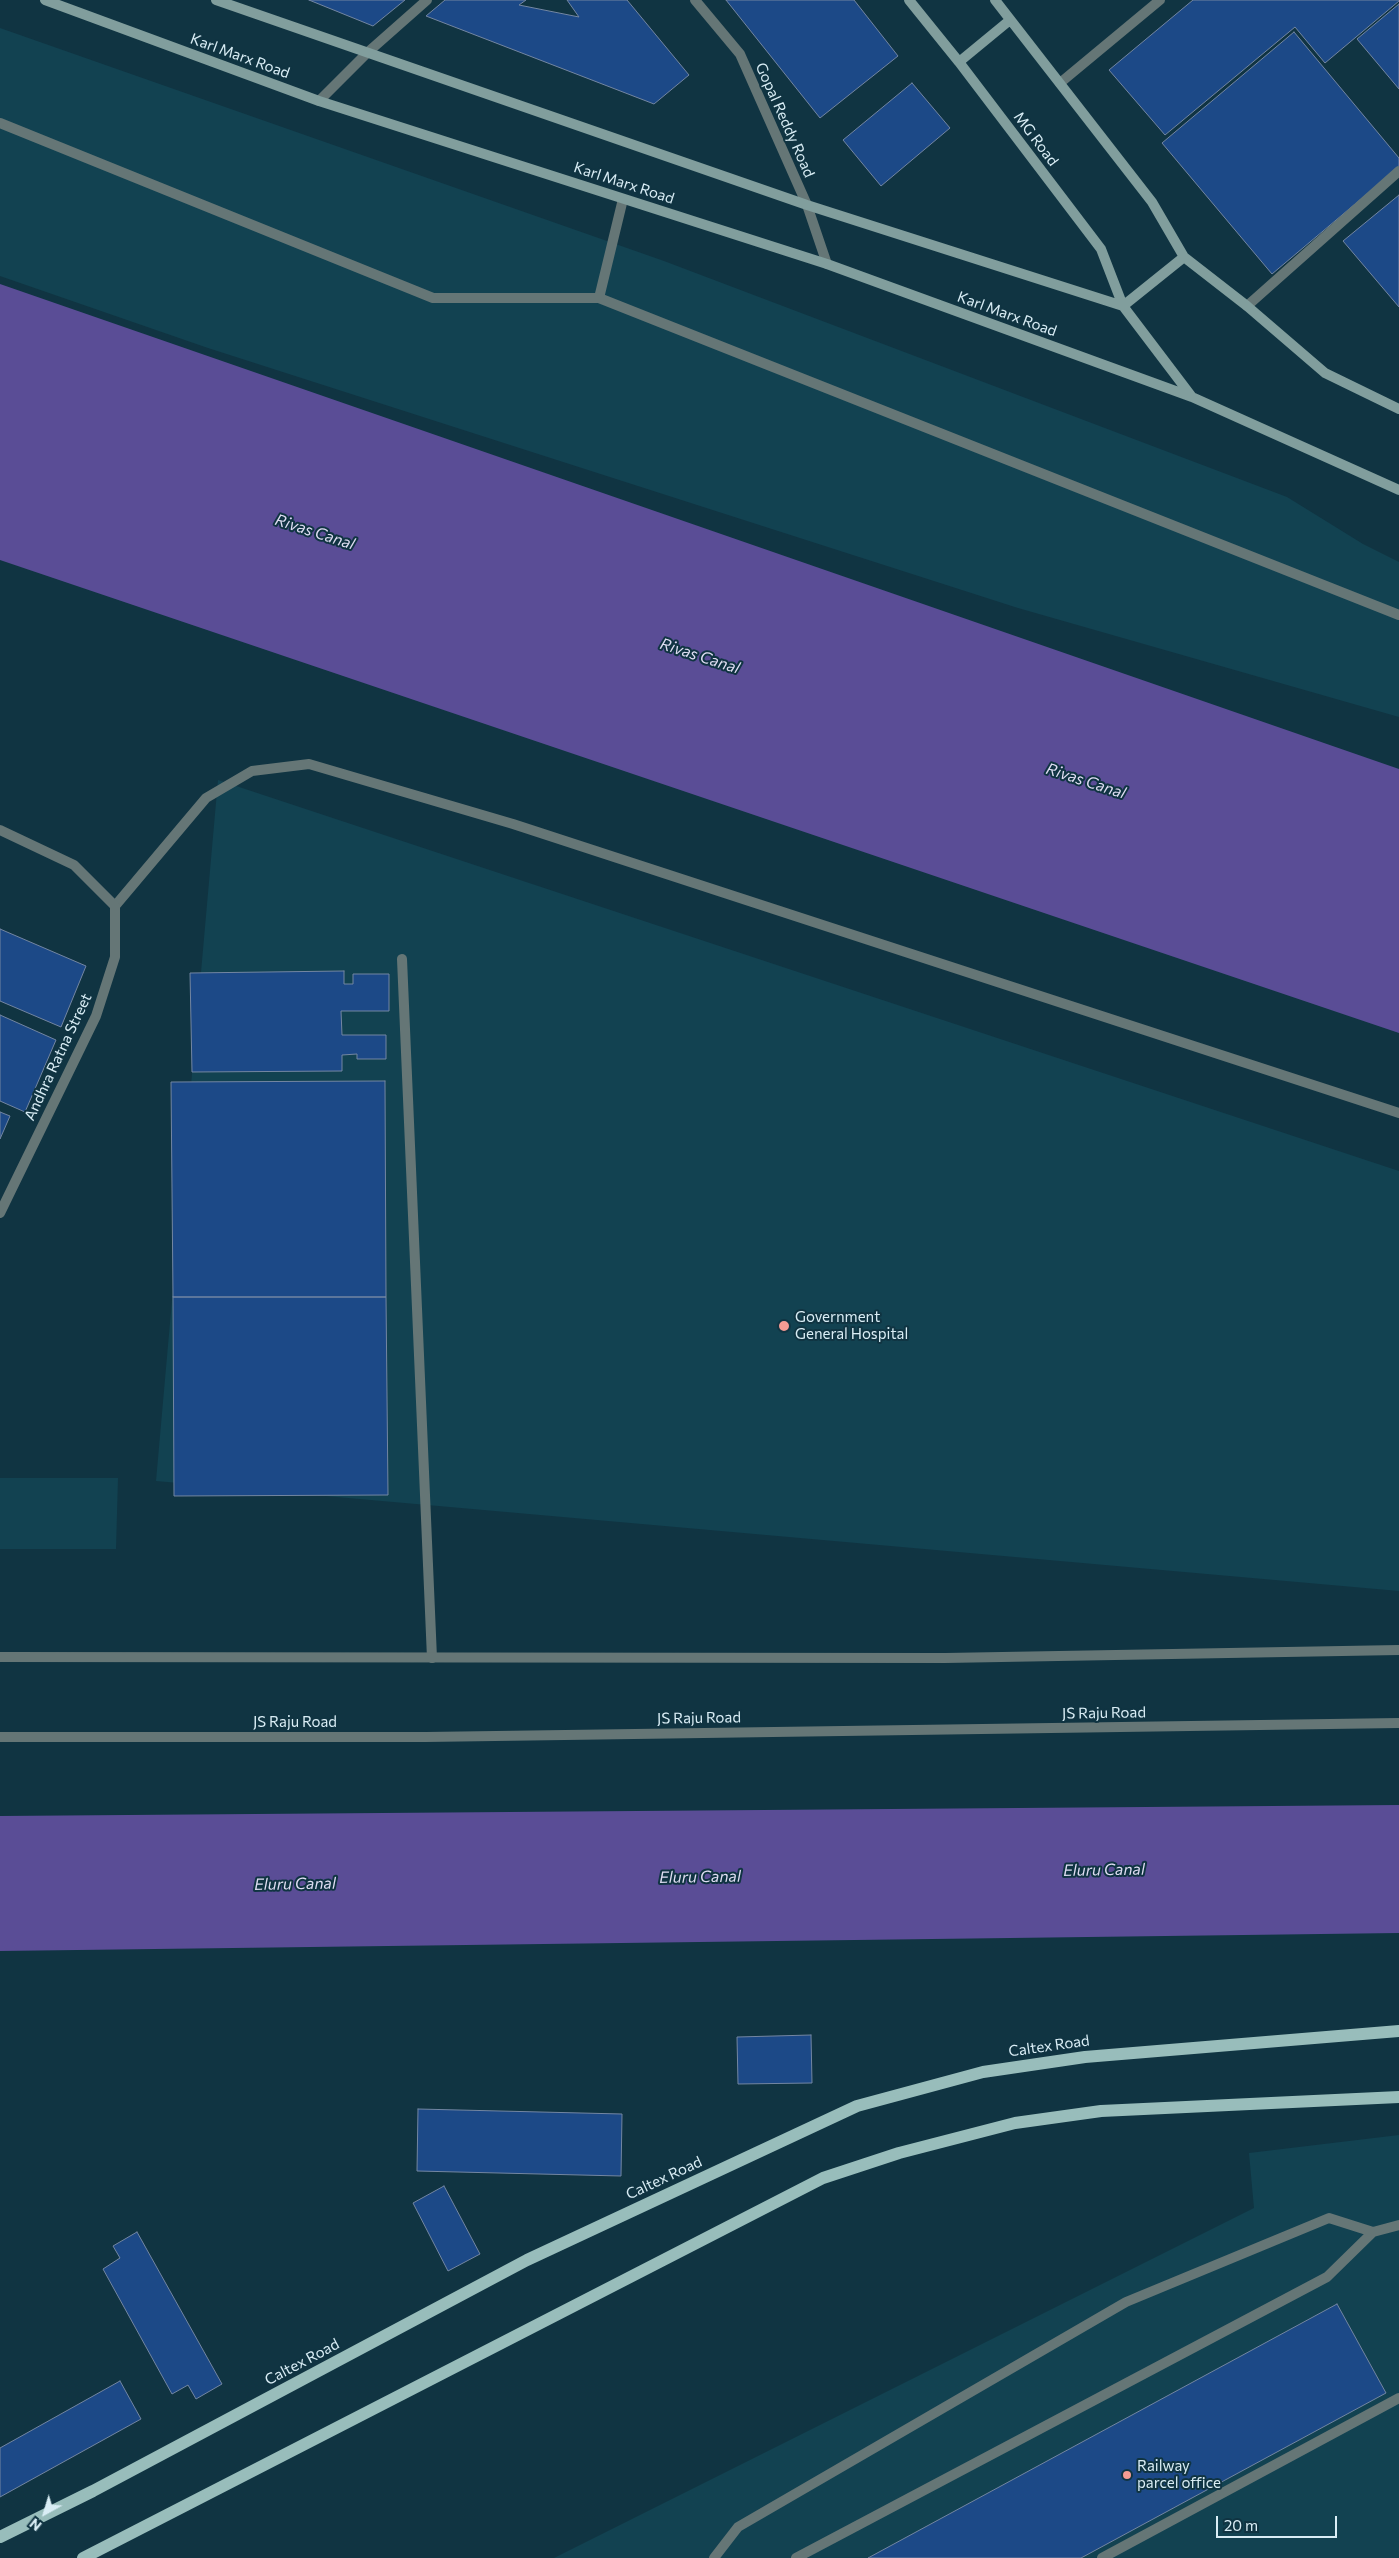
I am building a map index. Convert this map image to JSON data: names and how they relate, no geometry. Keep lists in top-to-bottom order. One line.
{"streets":{"main road":["Karl Marx Road","MG Road","Caltex Road"],"street":["Gopal Reddy Road","Andhra Ratna Street","JS Raju Road"]},"crossings":[["Karl Marx Road","Gopal Reddy Road"],["Karl Marx Road","MG Road"]],"water":["Rivas Canal","Eluru Canal"],"places":["Government General Hospital","Railway parcel office"],"scale_bar":"20 m","north":"bottom left"}
